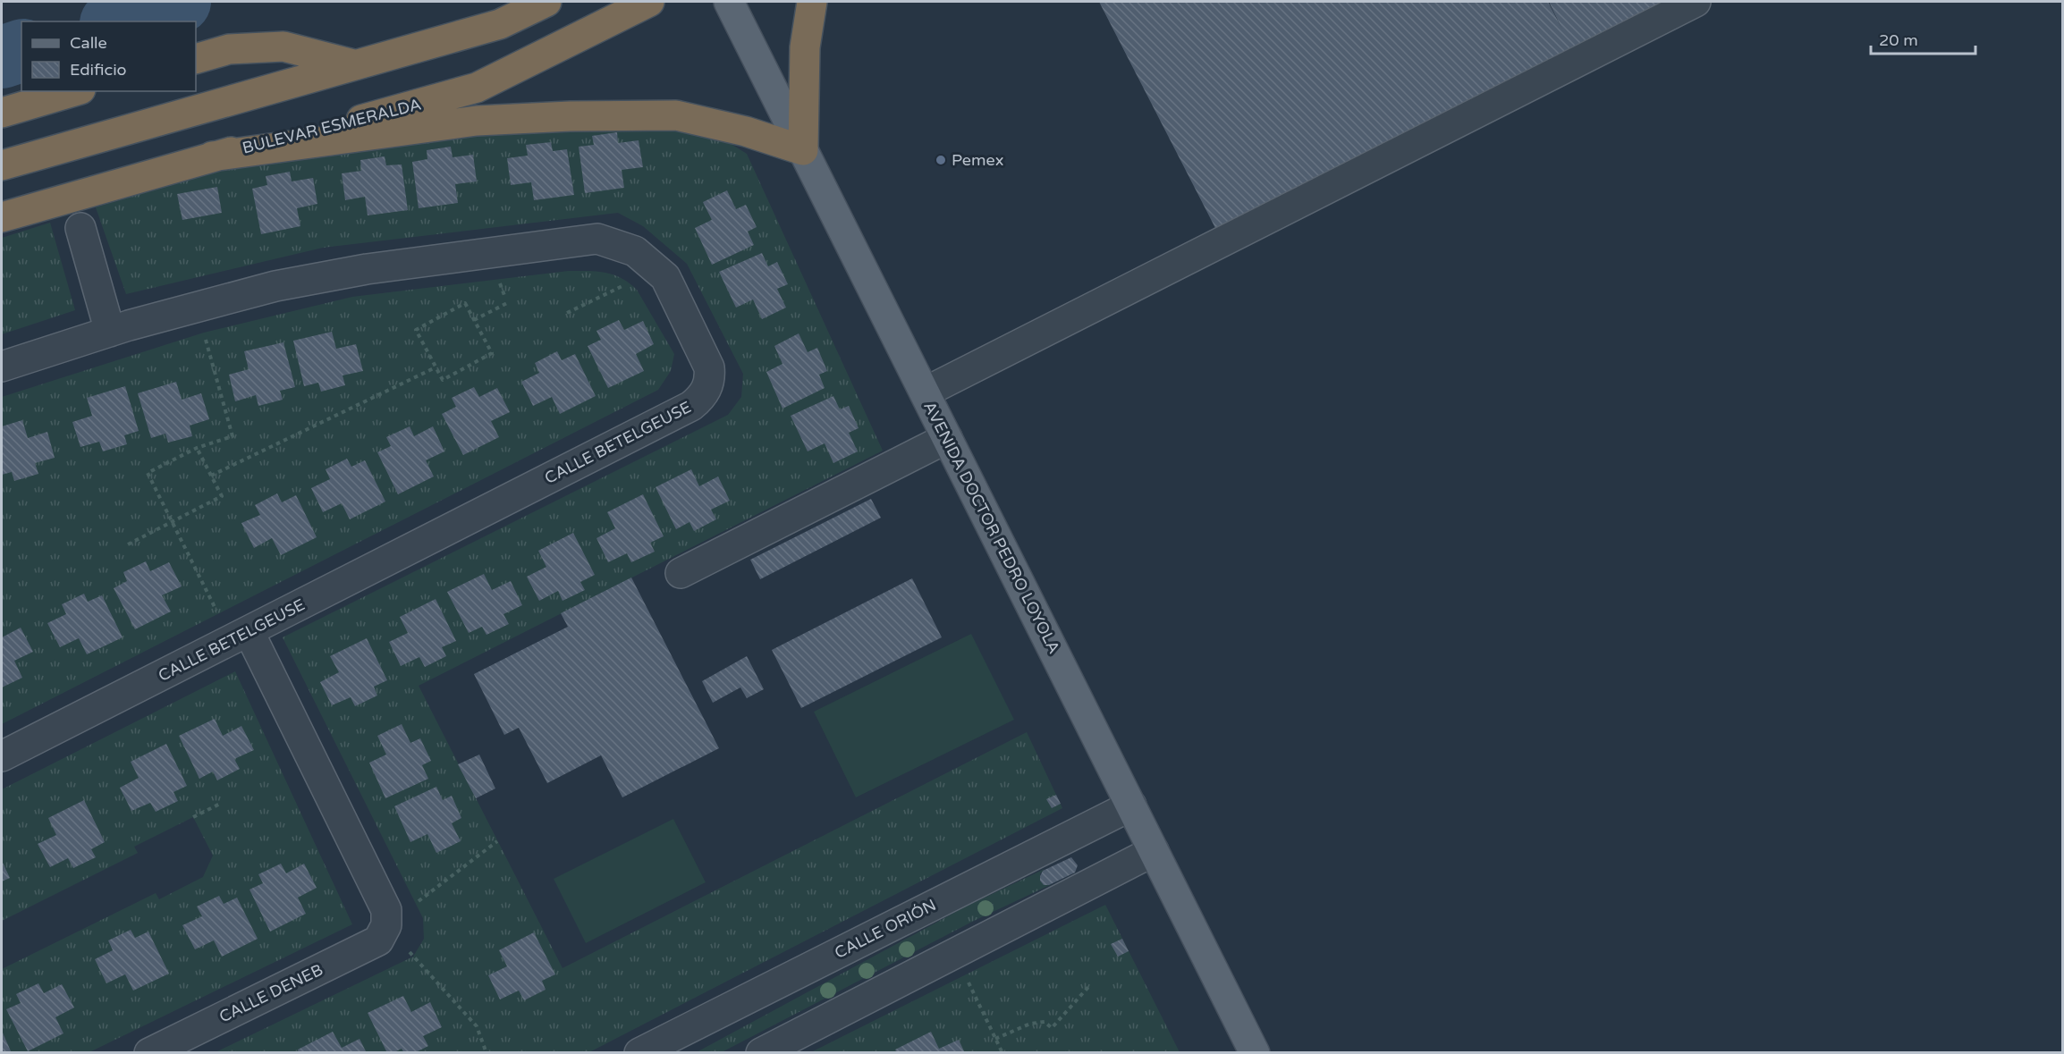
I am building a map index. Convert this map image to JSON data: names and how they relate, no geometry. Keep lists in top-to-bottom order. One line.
{"streets":{"highway":["BULEVAR ESMERALDA"],"main road":["AVENIDA DOCTOR PEDRO LOYOLA"],"street":["CALLE BETELGEUSE","CALLE ORIÓN","CALLE DENEB"]},"crossings":[["AVENIDA DOCTOR PEDRO LOYOLA","CALLE ORIÓN"]],"places":["Pemex"],"legend":["Calle","Edificio"],"scale_bar":"20 m"}
